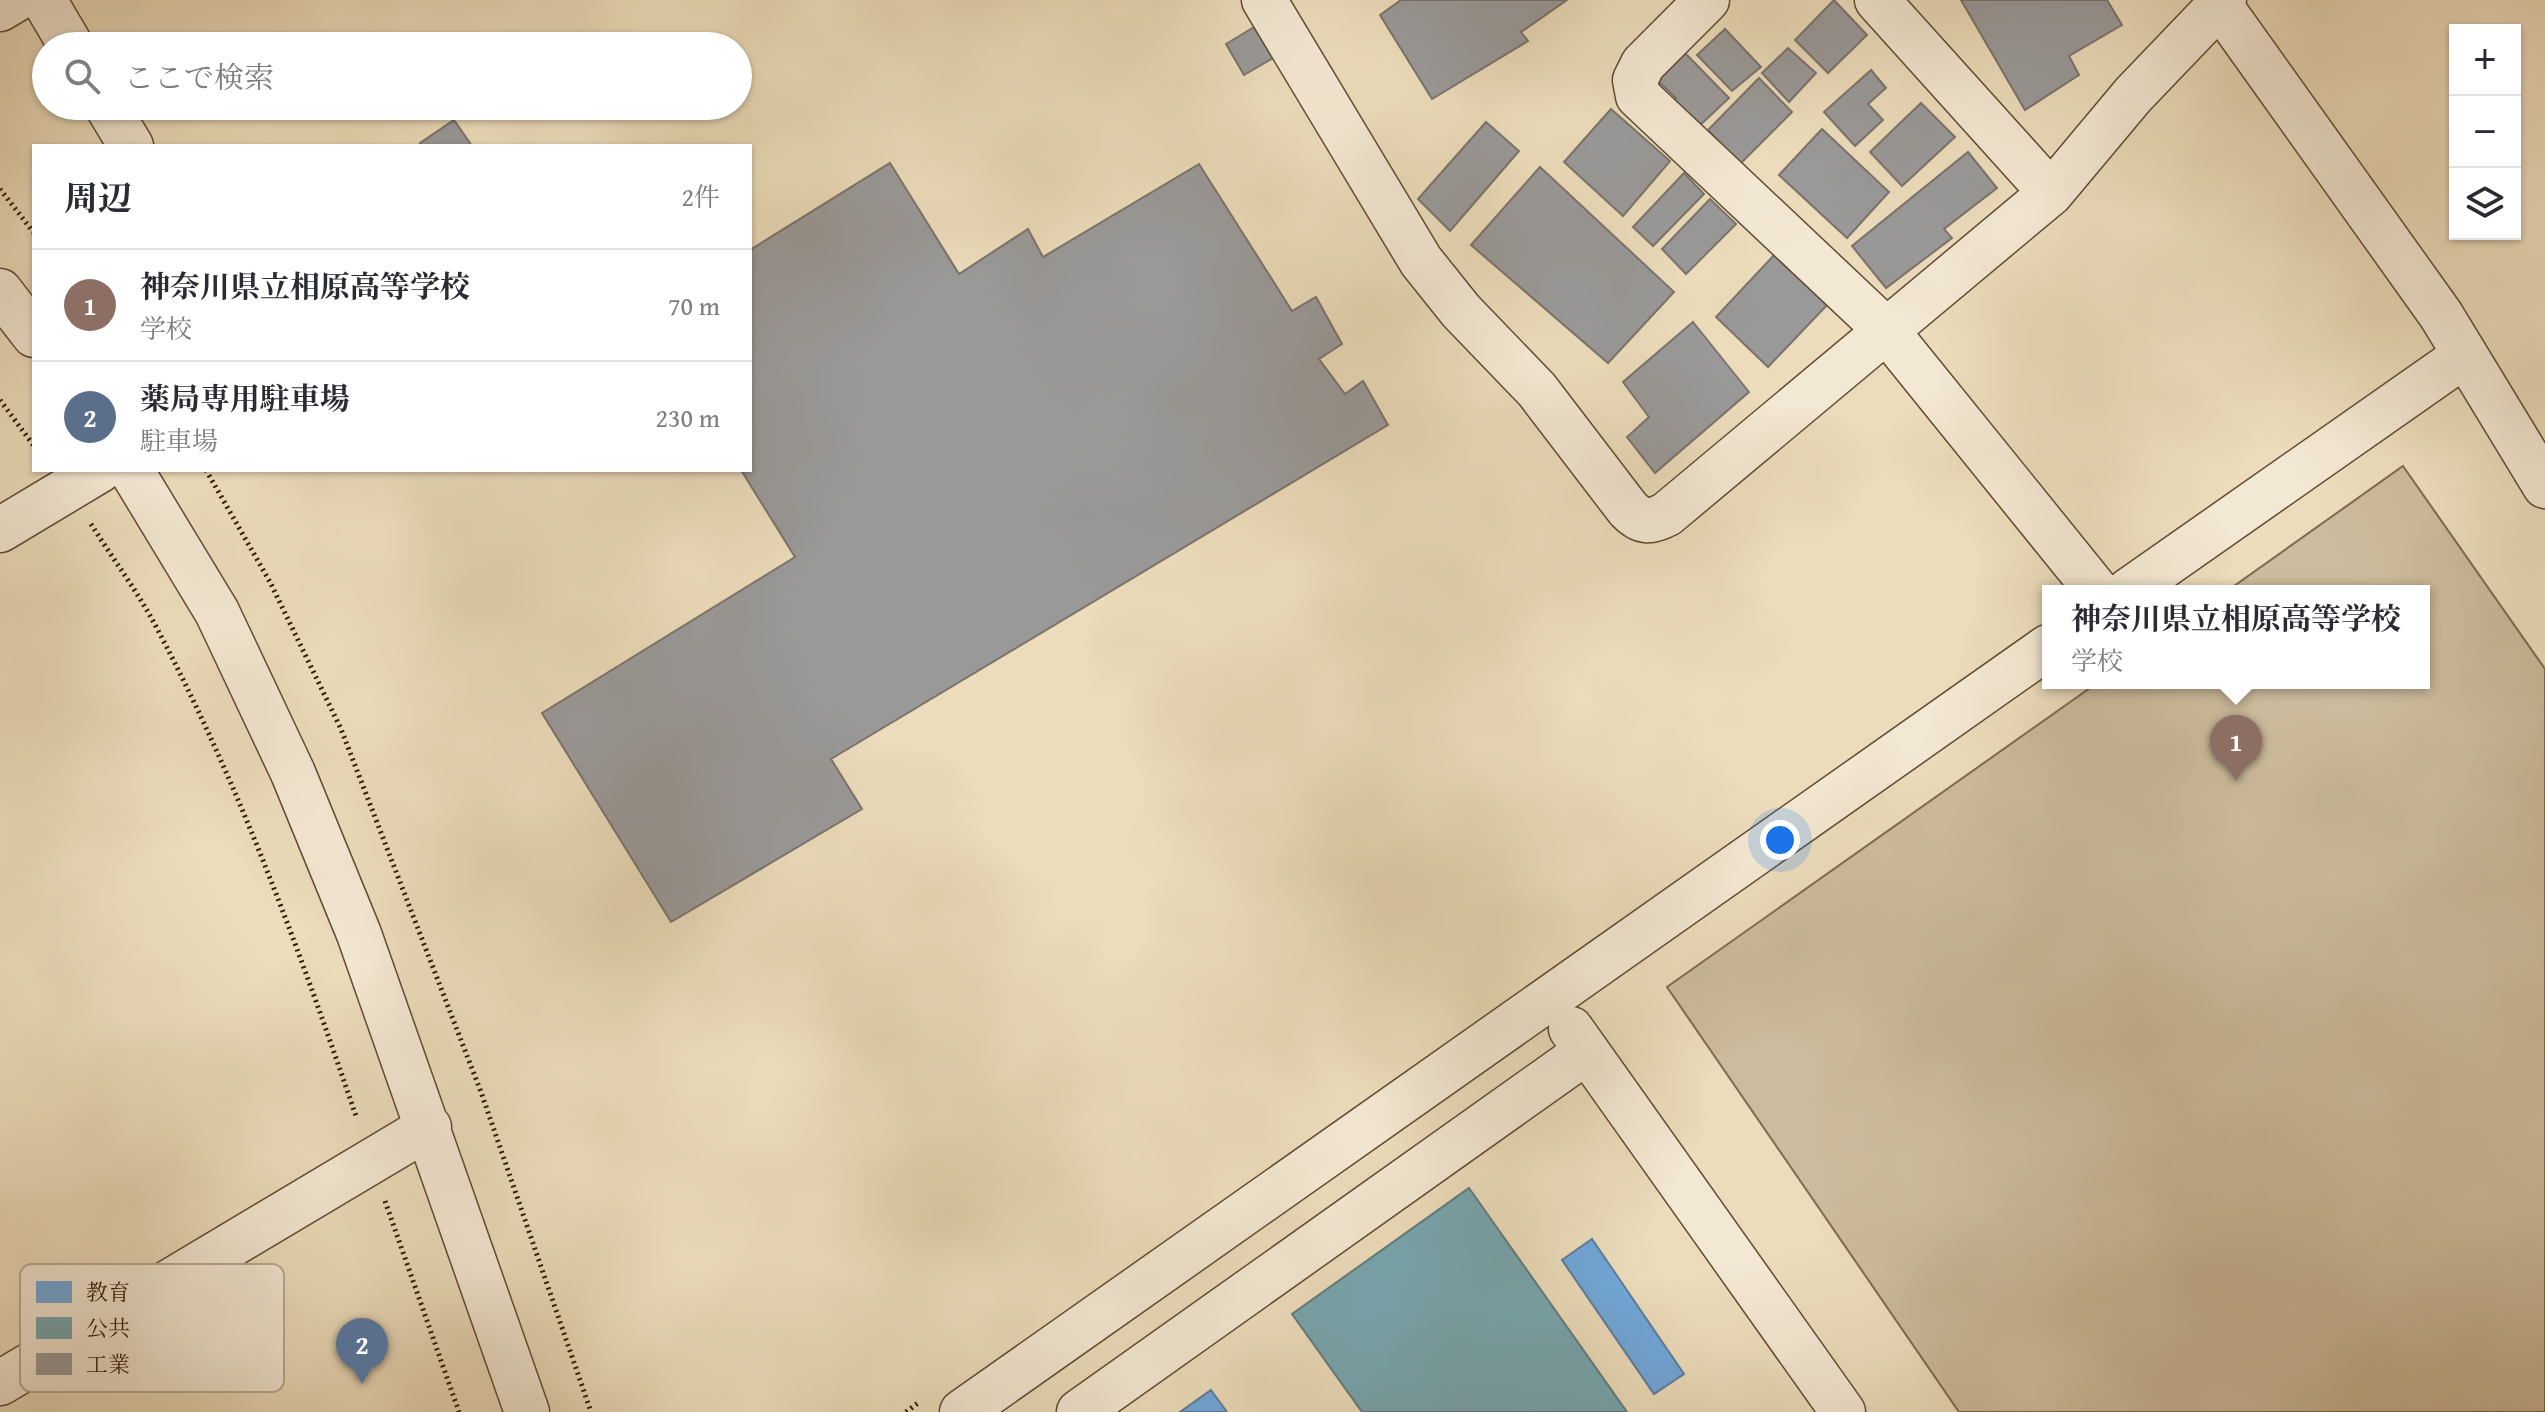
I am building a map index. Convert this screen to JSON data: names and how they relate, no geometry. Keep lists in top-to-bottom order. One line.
{"legend":["教育","公共","工業"],"page":{"map_buttons":["+","−"],"search":"ここで検索","heading":["周辺","2件"],"list":[{"mark":"1","name":"神奈川県立相原高等学校","note":"学校","value":"70 m"},{"mark":"2","name":"薬局専用駐車場","note":"駐車場","value":"230 m"}],"popup":["神奈川県立相原高等学校","学校"],"pins":["1","2"]}}
